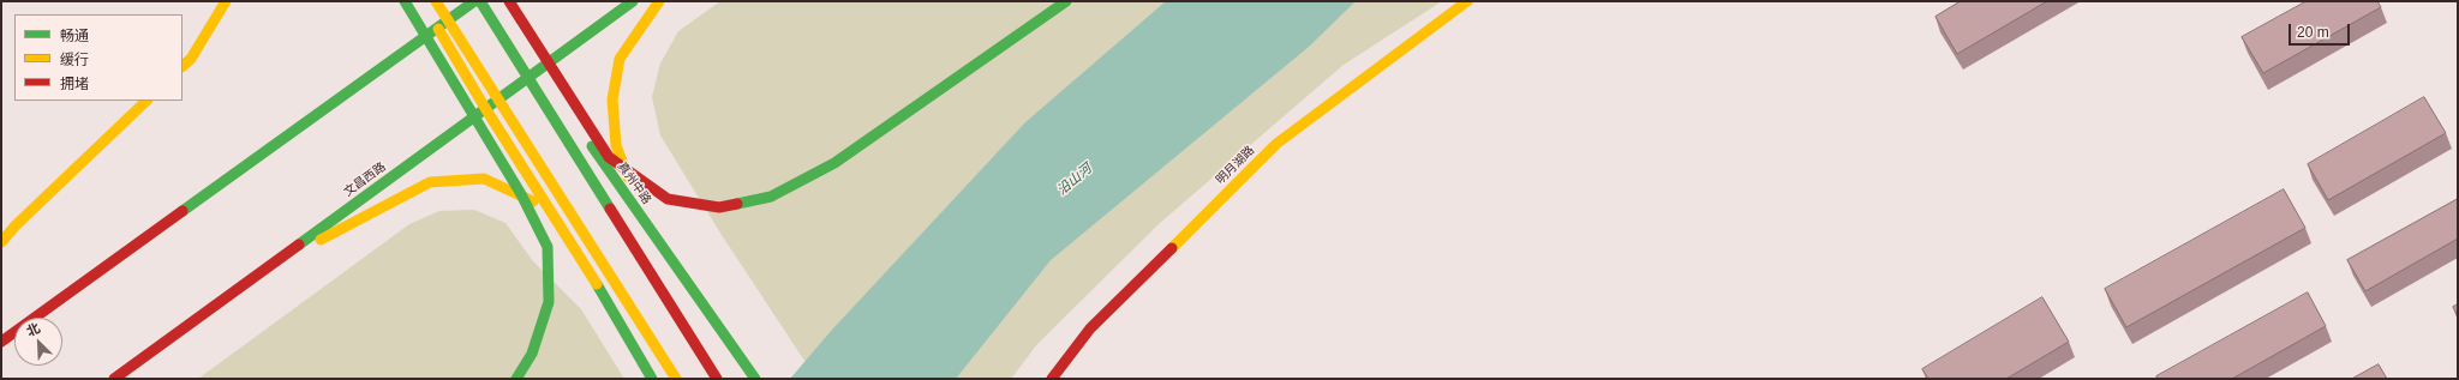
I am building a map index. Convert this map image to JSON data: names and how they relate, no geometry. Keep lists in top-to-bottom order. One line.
{"streets":{"main road":["明月湖路","文昌西路","真州中路"]},"crossings":[["文昌西路","真州中路"]],"water":["沿山河"],"legend":["畅通","缓行","拥堵"],"scale_bar":"20 m","north":"top left"}
